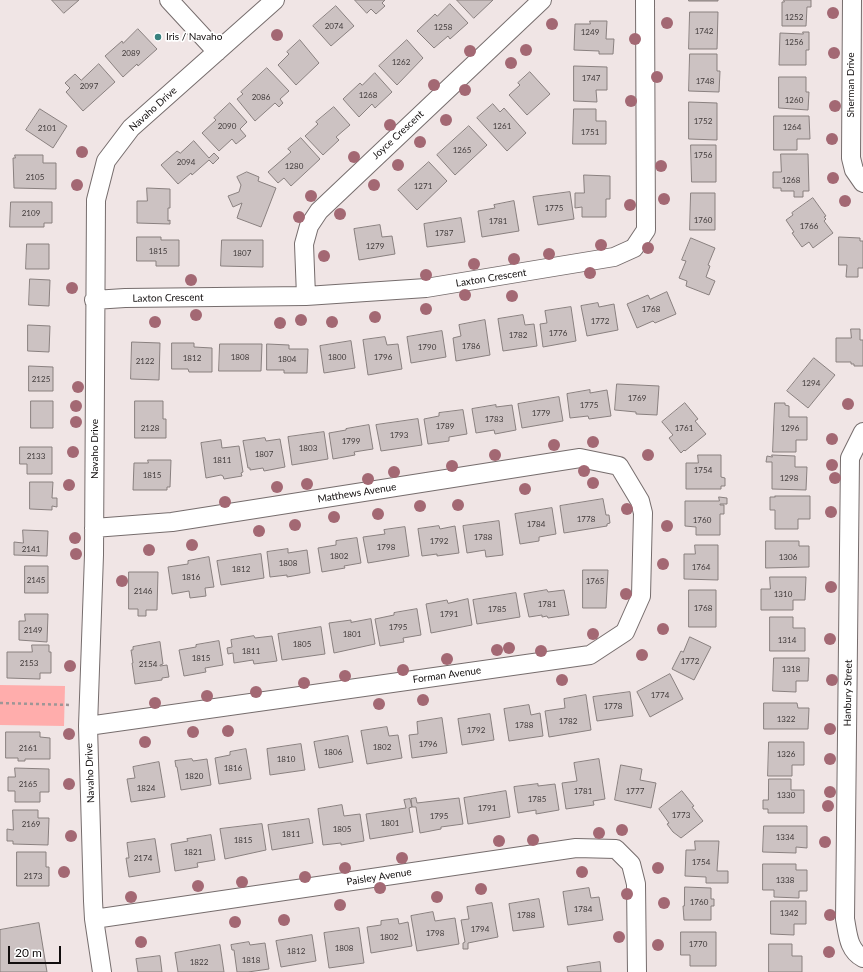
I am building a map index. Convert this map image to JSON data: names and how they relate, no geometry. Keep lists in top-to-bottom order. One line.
{"streets":{"street":["Sherman Drive","Navaho Drive","Joyce Crescent","Laxton Crescent","Matthews Avenue","Forman Avenue","Hanbury Street","Paisley Avenue"]},"crossings":[["Navaho Drive","Laxton Crescent"],["Navaho Drive","Matthews Avenue"],["Navaho Drive","Forman Avenue"],["Navaho Drive","Paisley Avenue"],["Joyce Crescent","Laxton Crescent"],["Matthews Avenue","Forman Avenue"]],"places":["Iris / Navaho"],"house_numbers":["1252","2074","1258","1742","1249","1256","2089","1262","1747","1748","2097","1268","2086","1260","1752","2090","1261","1264","2101","1751","1265","1756","2094","1280","2105","1268","1271","1775","2109","1760","1781","1766","1787","1279","1815","1807","1768","1772","1776","1782","1786","1790","1808","1800","1796","1812","1804","2122","2125","1294","1769","1775","1779","1783","1789","2128","1761","1296","1793","1799","1803","1807","2133","1811","1754","1815","1298","1778","1760","1784","1788","1792","1798","2141","1802","1306","1808","1764","1812","1816","2145","1765","2146","1310","1781","1768","1785","1791","1795","2149","1801","1314","1805","1811","1815","1772","2153","2154","1318","1774","1778","1322","1782","1788","1792","1796","1802","2161","1806","1326","1810","1816","1820","2165","1824","1781","1777","1330","1785","1791","1773","1795","1801","2169","1805","1811","1334","1815","1821","2174","1754","2173","1338","1760","1784","1342","1788","1794","1798","1802","1770","1808","1812","1818","1822"],"scale_bar":"20 m"}
